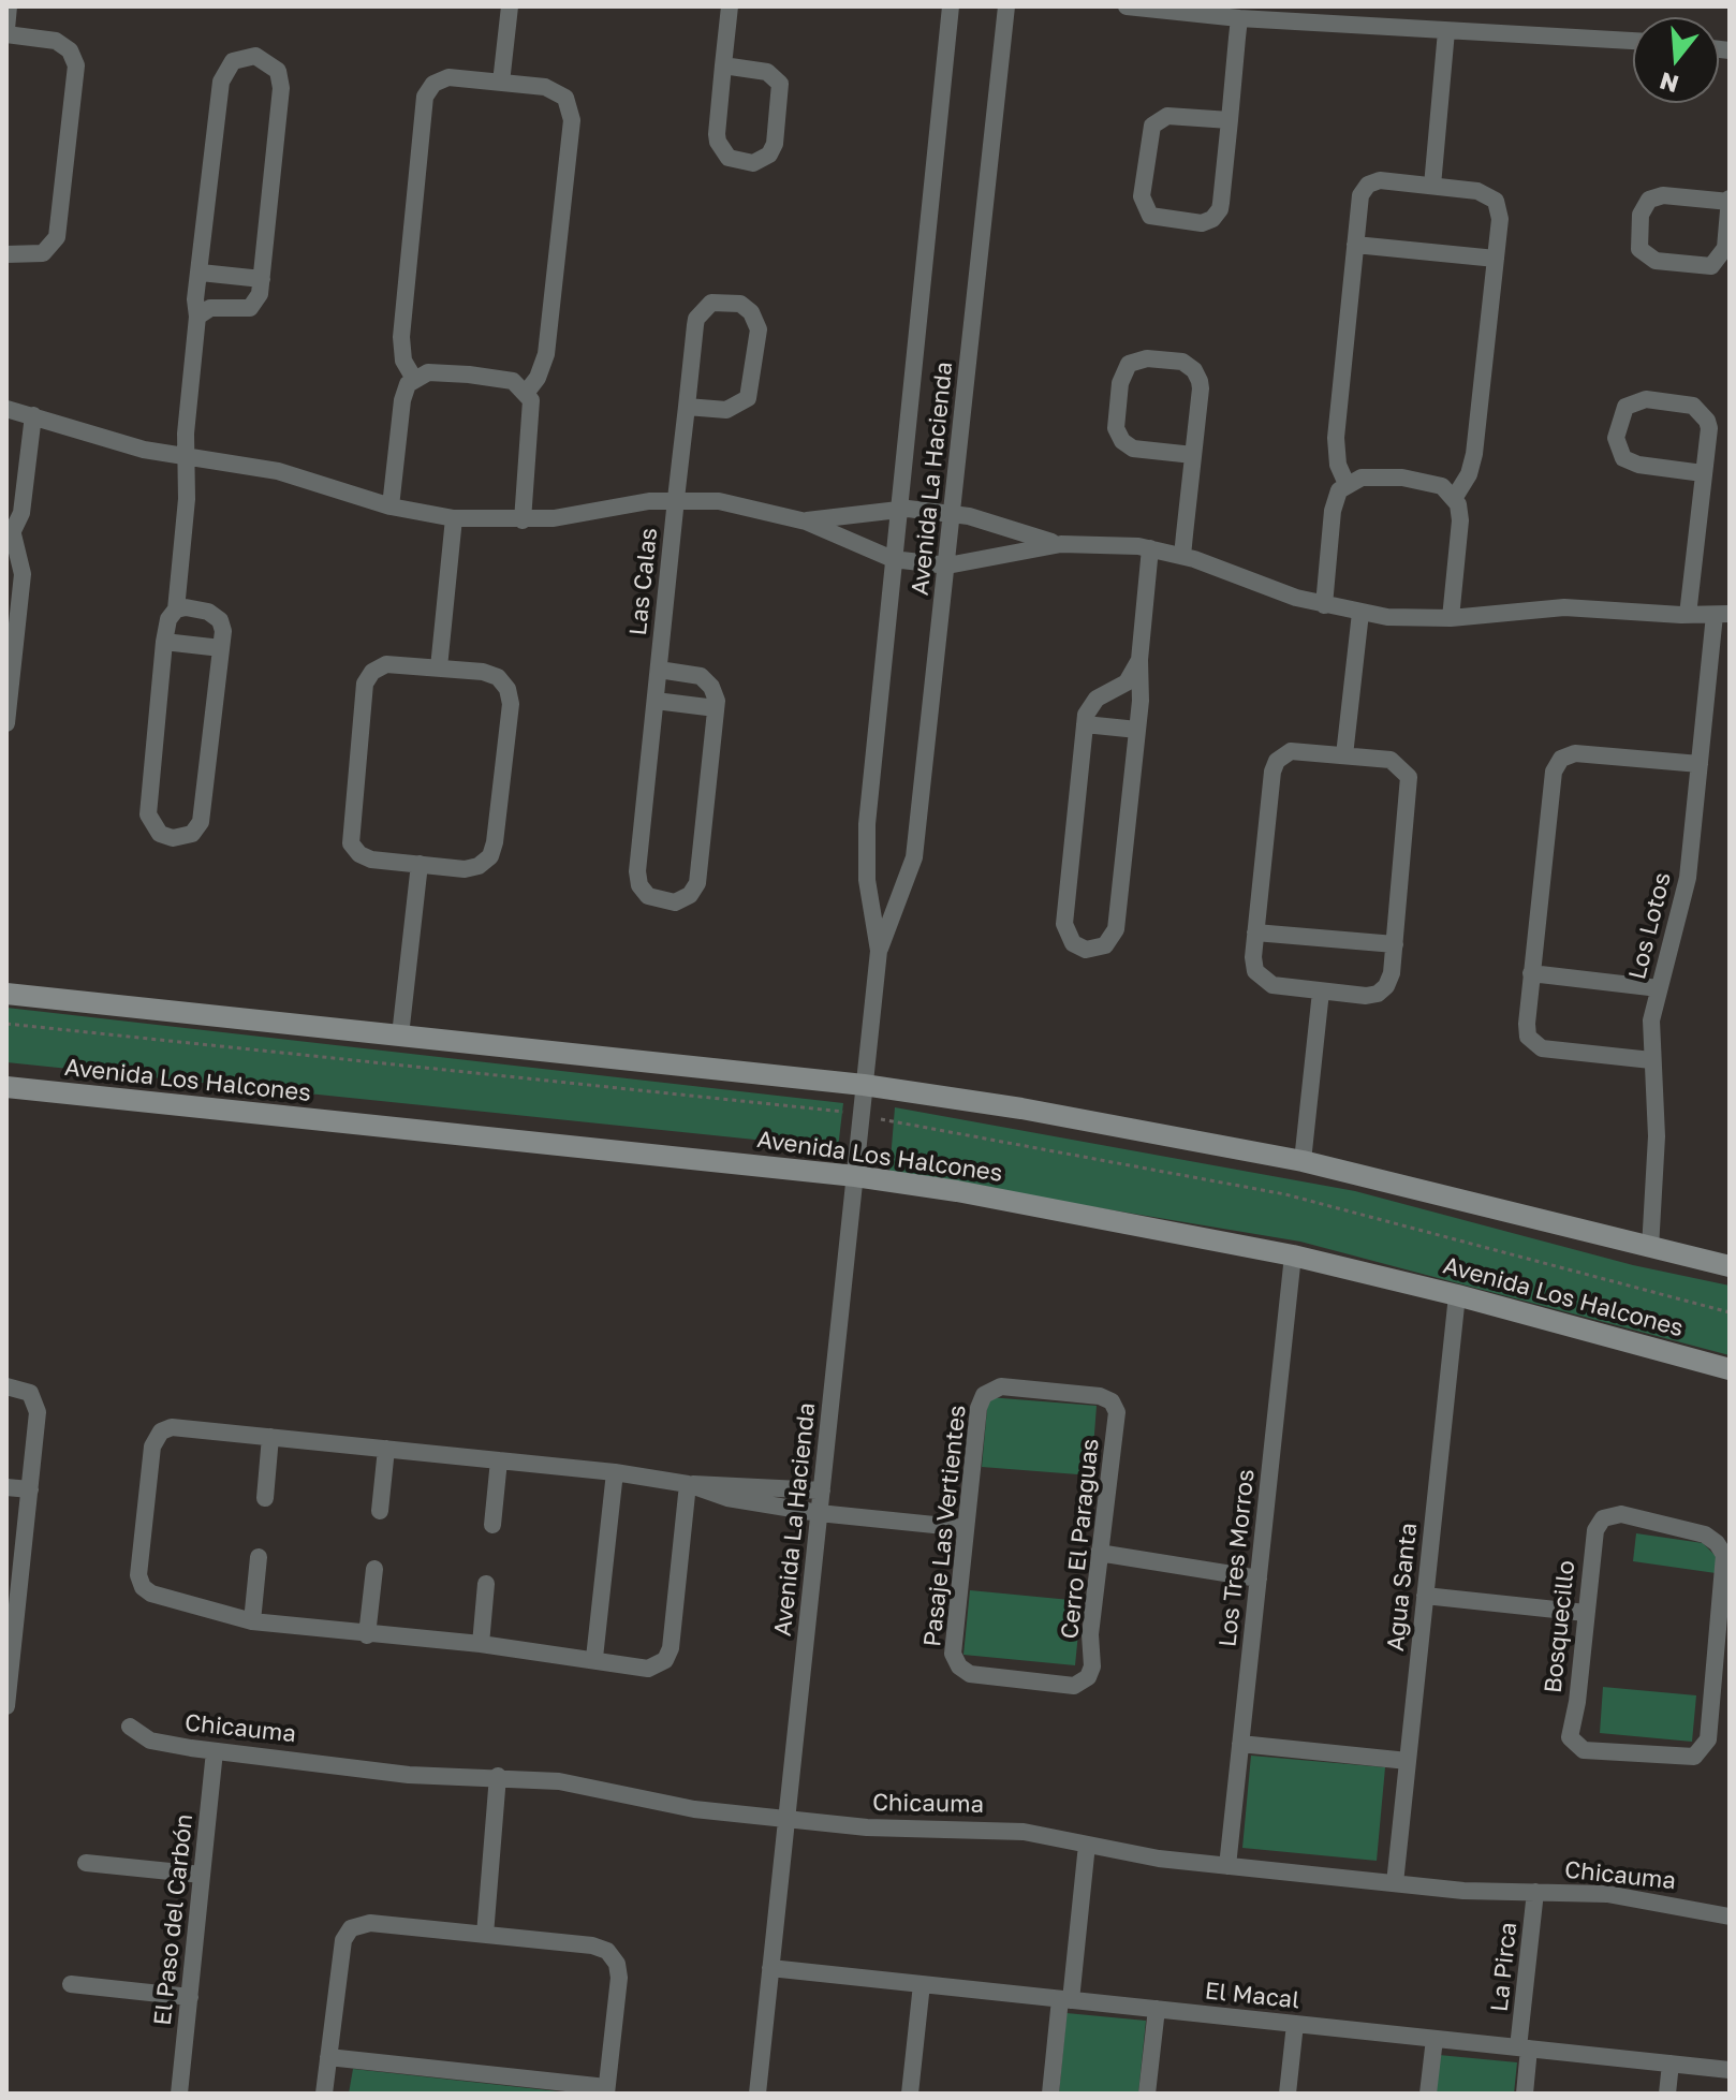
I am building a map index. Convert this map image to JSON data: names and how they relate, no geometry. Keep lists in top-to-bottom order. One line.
{"streets":{"street":["Avenida La Hacienda","Las Calas","Los Lotos","Avenida Los Halcones","Pasaje Las Vertientes","Cerro El Paraguas","Los Tres Morros","Agua Santa","Bosquecillo","Chicauma","El Paso del Carbón","La Pirca","El Macal"]},"crossings":[["Avenida La Hacienda","Avenida Los Halcones"],["Avenida La Hacienda","Chicauma"],["Avenida La Hacienda","El Macal"],["Avenida Los Halcones","Los Tres Morros"],["Avenida Los Halcones","Agua Santa"],["Pasaje Las Vertientes","Cerro El Paraguas"],["Los Tres Morros","Chicauma"],["Agua Santa","Chicauma"],["Chicauma","El Paso del Carbón"],["Chicauma","La Pirca"],["La Pirca","El Macal"]],"north":"bottom"}
